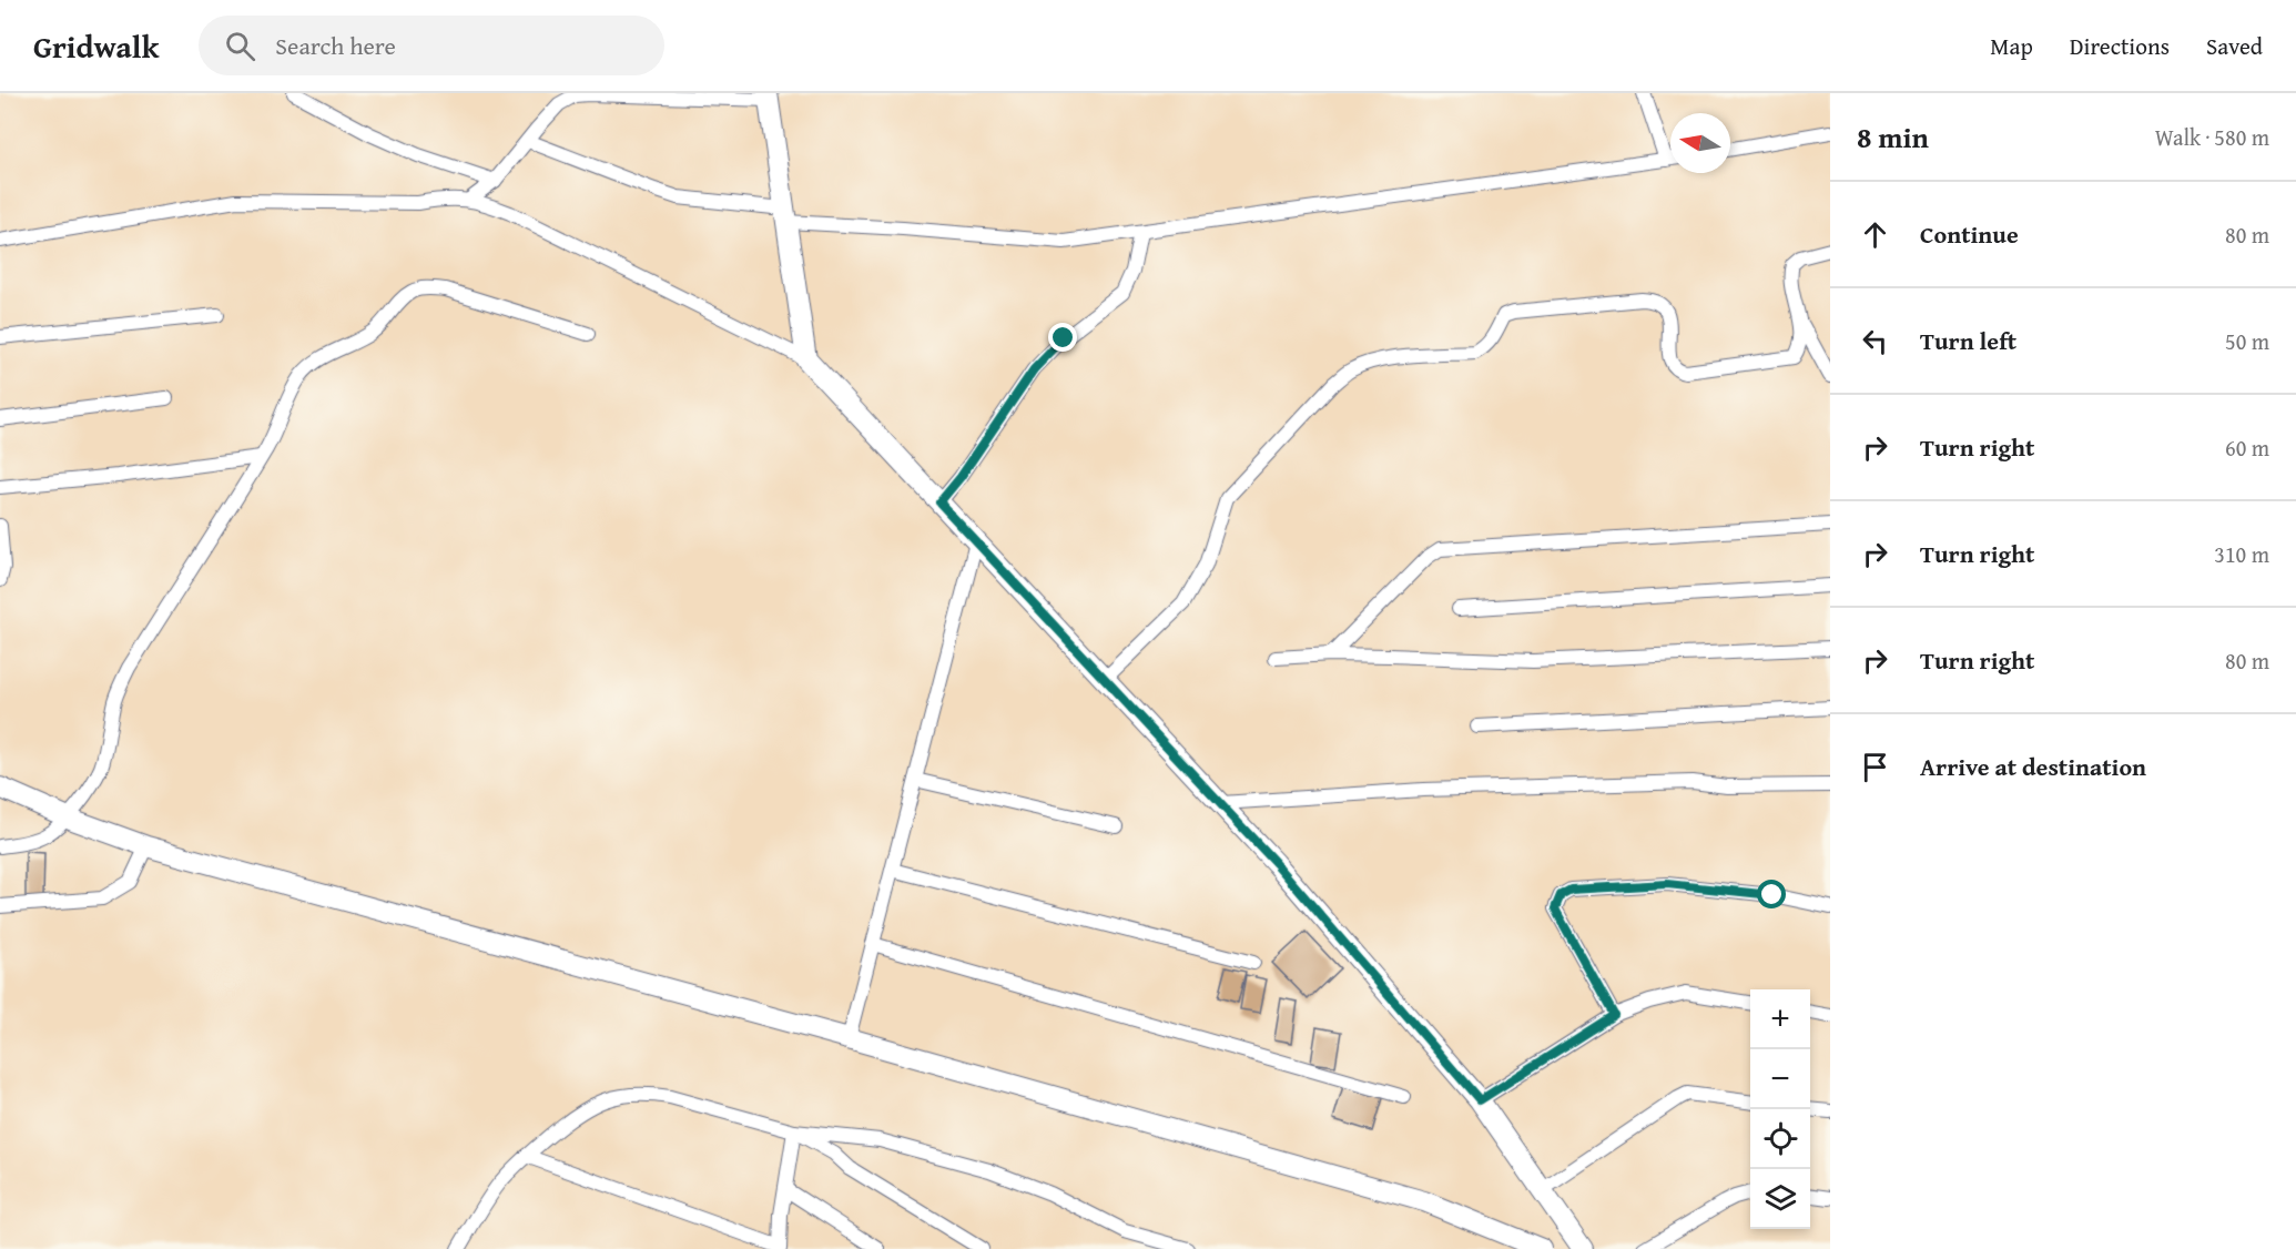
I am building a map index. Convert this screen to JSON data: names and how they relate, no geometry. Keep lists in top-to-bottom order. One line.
{"north":"left","page":{"header":"Gridwalk","search":"Search here","nav":["Map","Directions","Saved"],"heading":["8 min","Walk · 580 m"],"list":[["Continue","80 m"],["Turn left","50 m"],["Turn right","60 m"],["Turn right","310 m"],["Turn right","80 m"],"Arrive at destination"],"map_buttons":["+","−"]}}
